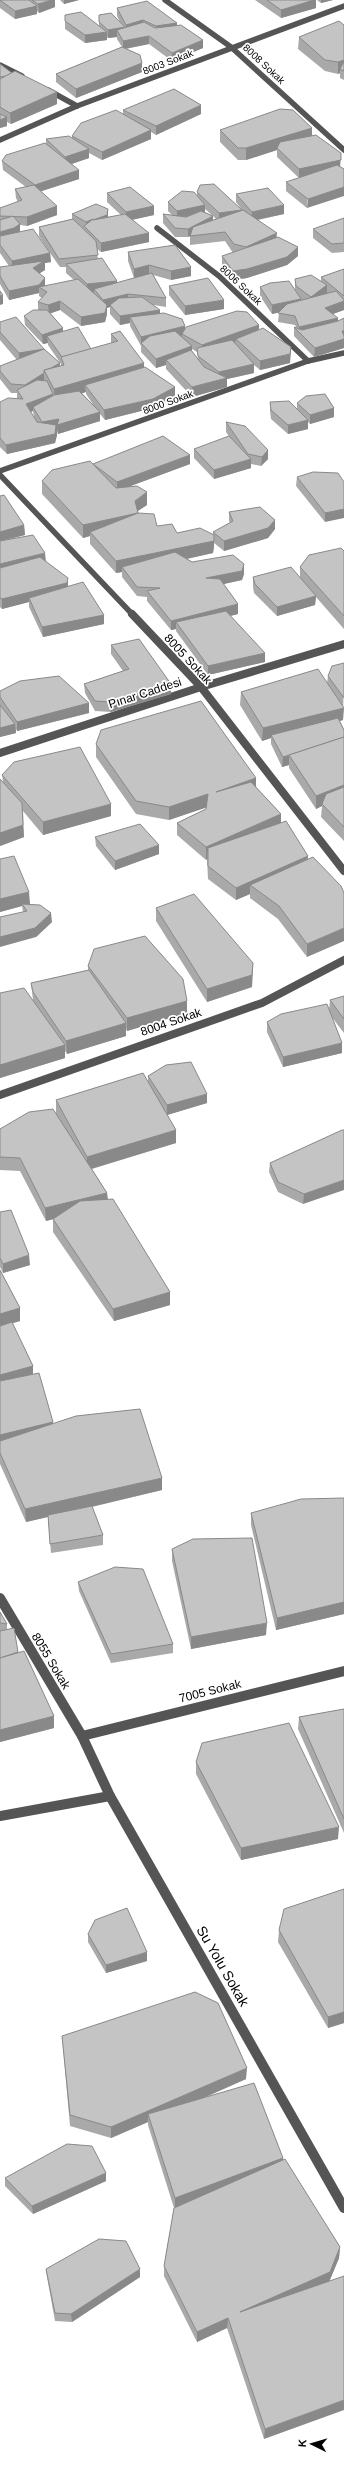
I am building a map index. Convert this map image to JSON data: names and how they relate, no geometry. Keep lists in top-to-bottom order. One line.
{"streets":{"street":["8003 Sokak","8008 Sokak","8006 Sokak","8000 Sokak","8005 Sokak","Pınar Caddesi","8004 Sokak","8055 Sokak","7005 Sokak","Su Yolu Sokak"]},"crossings":[["8003 Sokak","8008 Sokak"],["8006 Sokak","8000 Sokak"],["8005 Sokak","Pınar Caddesi"],["8055 Sokak","7005 Sokak"],["8055 Sokak","Su Yolu Sokak"],["7005 Sokak","Su Yolu Sokak"]],"north":"left"}
